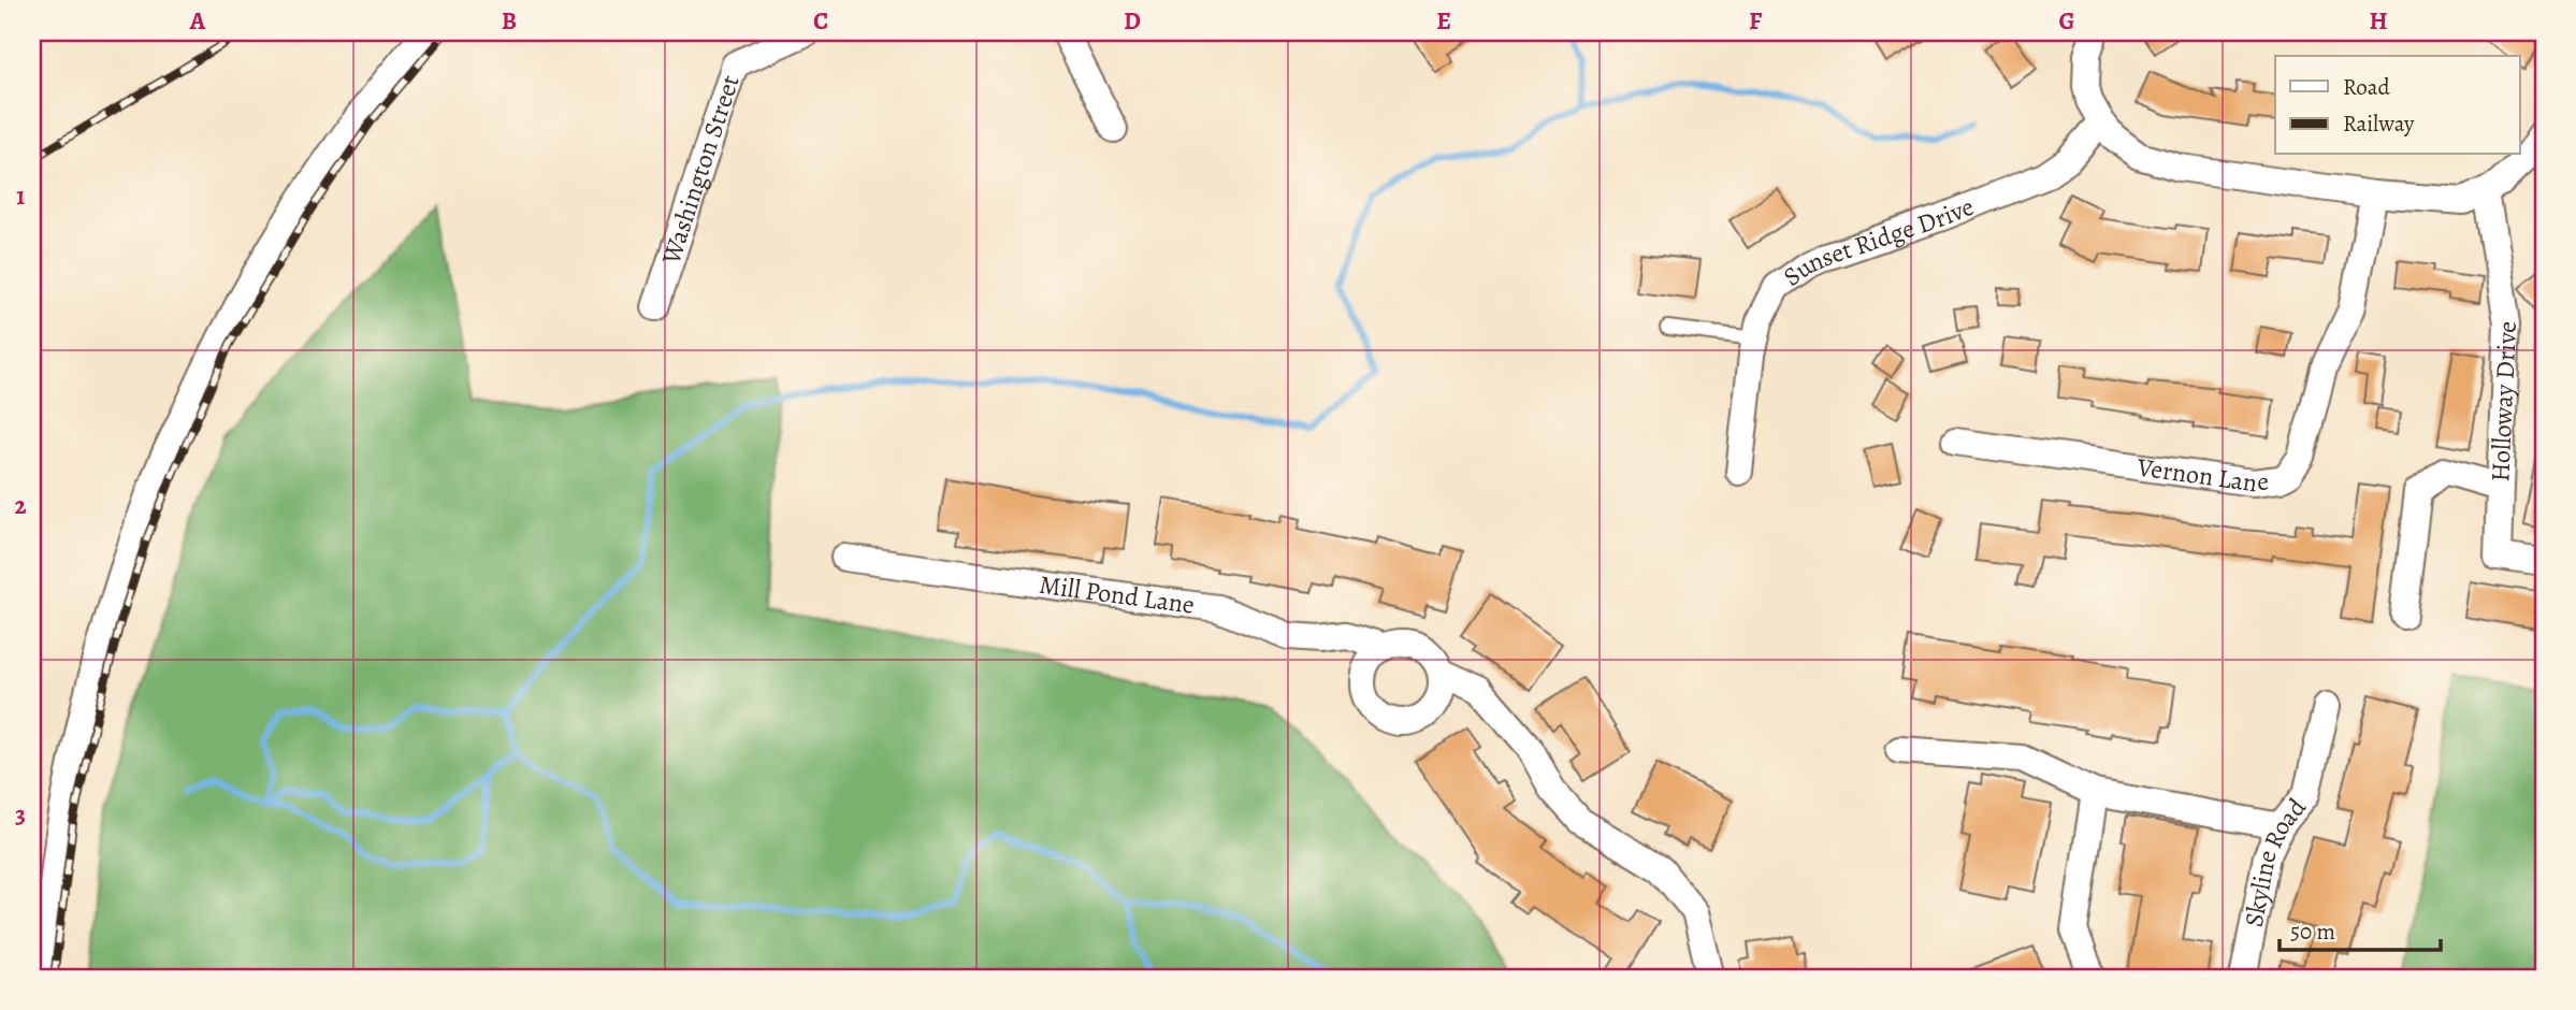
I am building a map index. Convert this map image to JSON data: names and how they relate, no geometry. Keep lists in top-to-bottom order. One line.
{"streets":{"street":["Washington Street","Sunset Ridge Drive","Holloway Drive","Vernon Lane","Mill Pond Lane","Skyline Road"]},"legend":["Road","Railway"],"scale_bar":"50 m","grid":{"columns":["A","B","C","D","E","F","G","H"],"rows":["1","2","3"]}}
